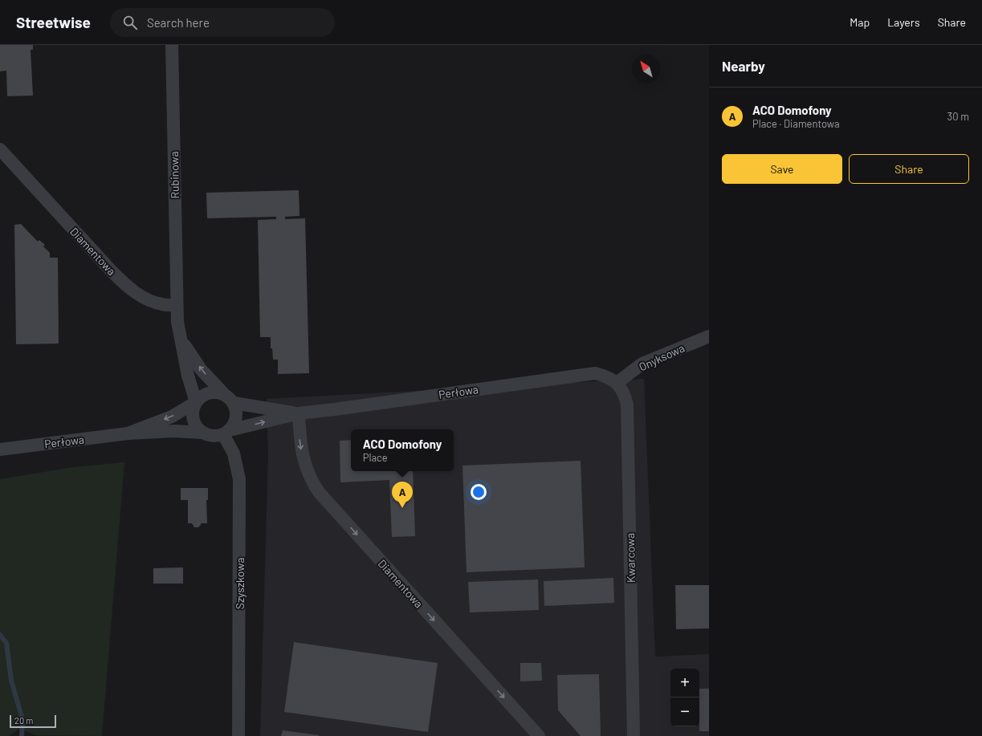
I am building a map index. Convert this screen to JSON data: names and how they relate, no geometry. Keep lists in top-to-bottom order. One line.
{"streets":{"street":["Rubinowa","Diamentowa","Onyksowa","Perłowa","Kwarcowa","Szyszkowa"]},"crossings":[["Rubinowa","Diamentowa"],["Diamentowa","Perłowa"],["Onyksowa","Perłowa"],["Onyksowa","Kwarcowa"],["Perłowa","Kwarcowa"],["Perłowa","Szyszkowa"]],"one_way":["Diamentowa"],"scale_bar":"20 m","north":"top left","page":{"header":"Streetwise","search":"Search here","nav":["Map","Layers","Share"],"heading":"Nearby","list":[{"mark":"A","name":"ACO Domofony","note":"Place · Diamentowa","value":"30 m"}],"buttons":["Save","Share"],"popup":["ACO Domofony","Place"],"pins":"A","map_buttons":["+","−"],"scale":"20 m"}}
